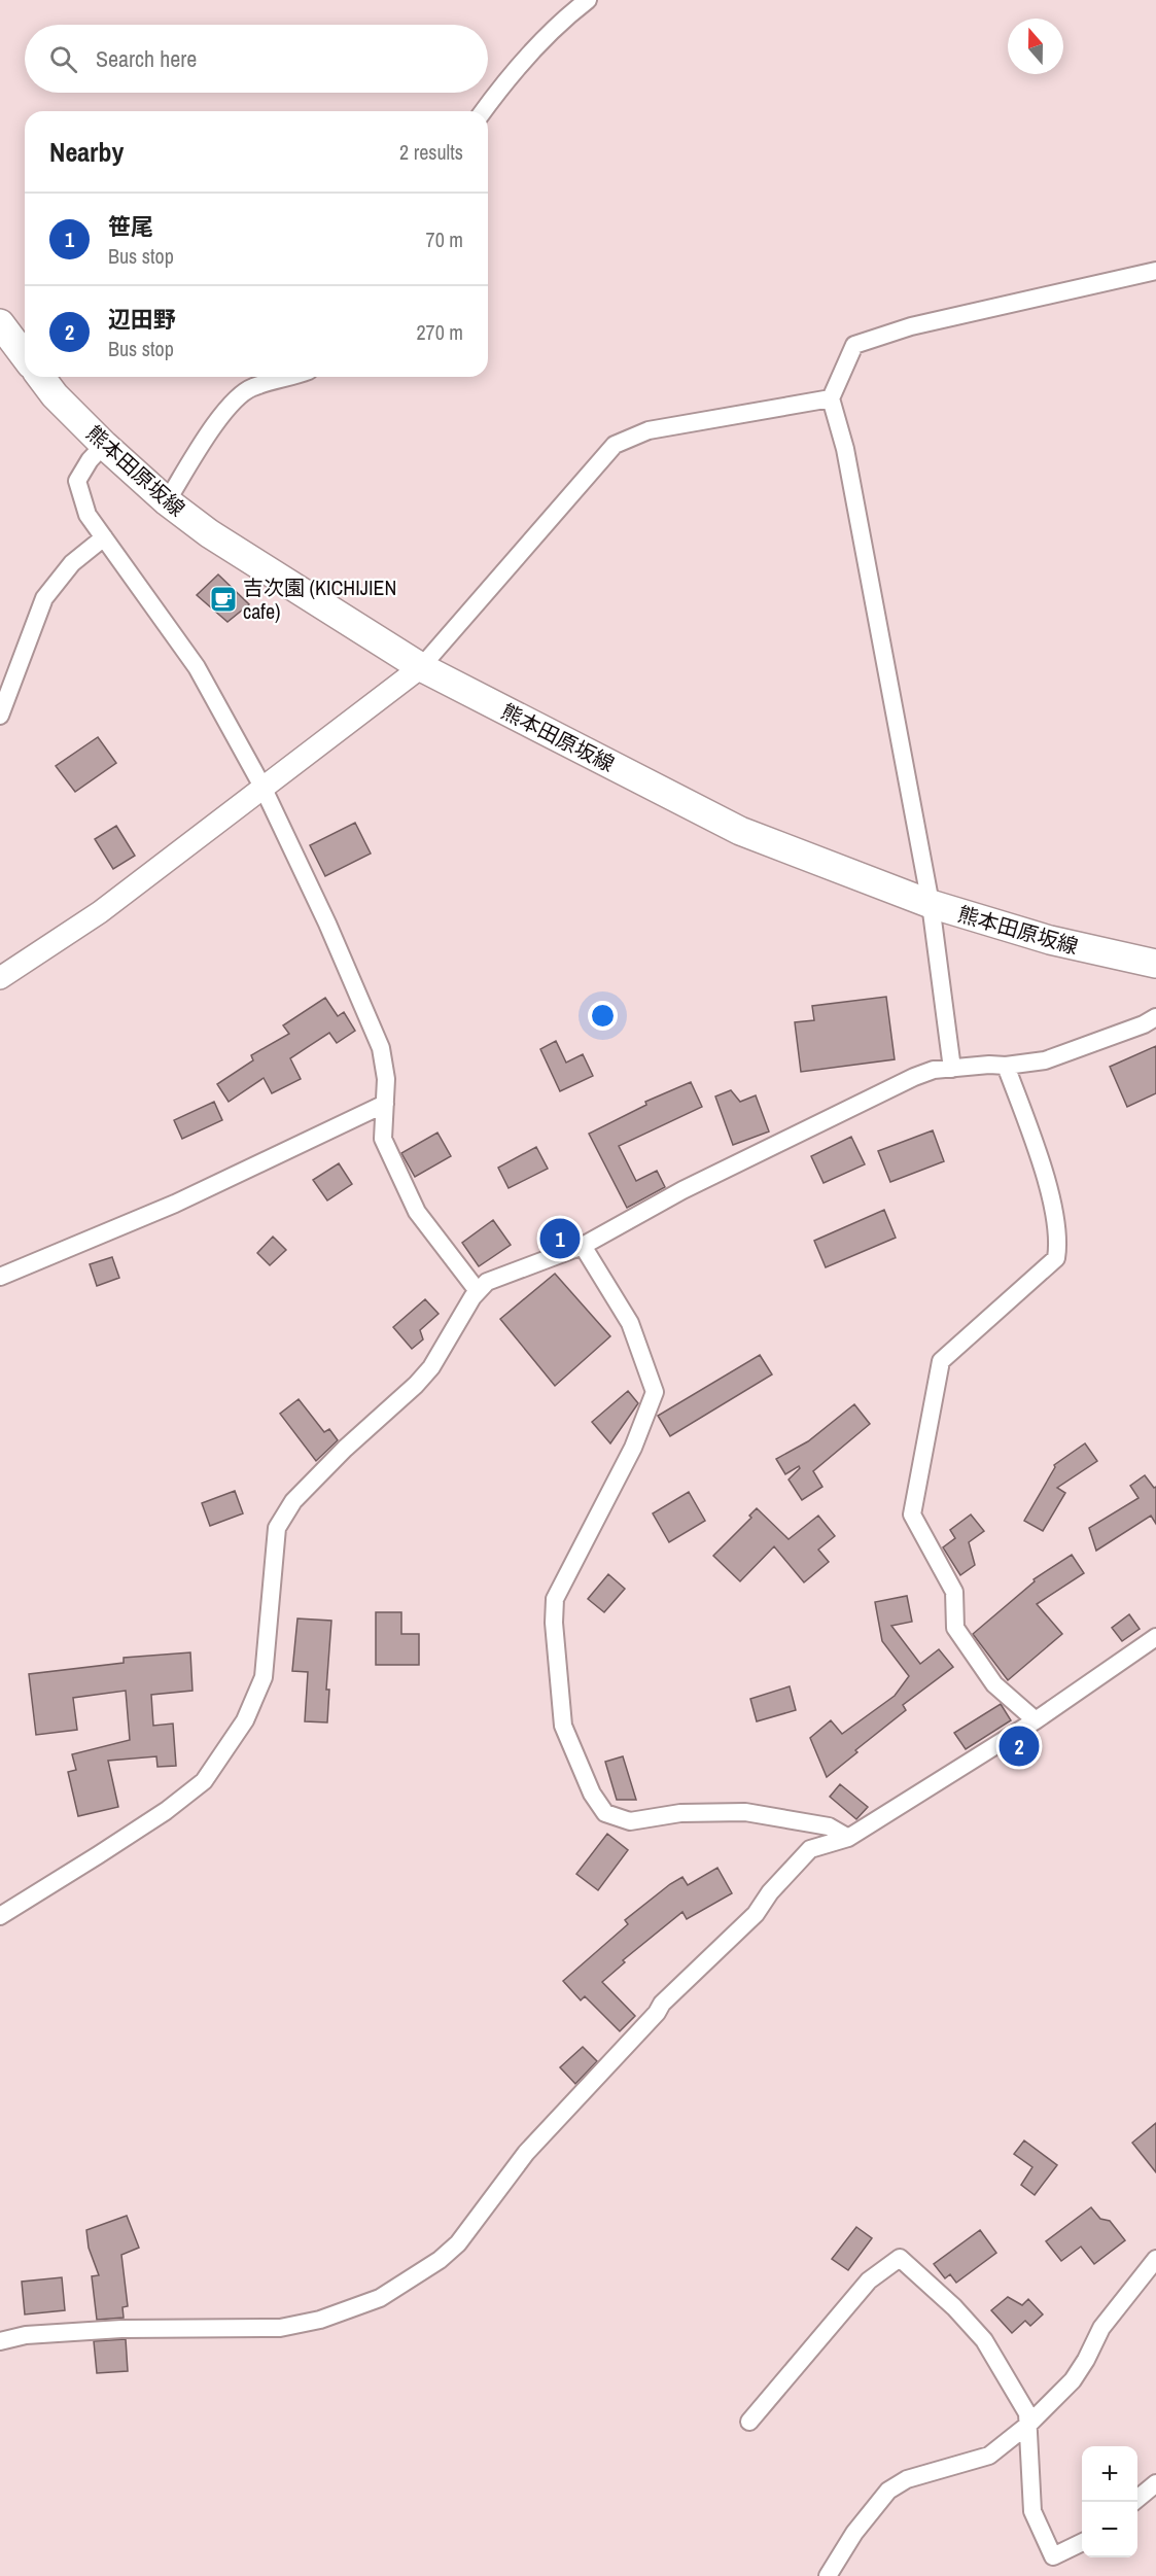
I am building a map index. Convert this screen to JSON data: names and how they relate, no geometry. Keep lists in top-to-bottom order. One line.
{"streets":{"main road":["熊本田原坂線"]},"places":{"cafe":["吉次園 (KICHIJIEN cafe)"]},"north":"top","page":{"search":"Search here","heading":["Nearby","2 results"],"list":[{"mark":"1","name":"笹尾","note":"Bus stop","value":"70 m"},{"mark":"2","name":"辺田野","note":"Bus stop","value":"270 m"}],"pins":["1","2"],"map_buttons":["+","−"]}}
